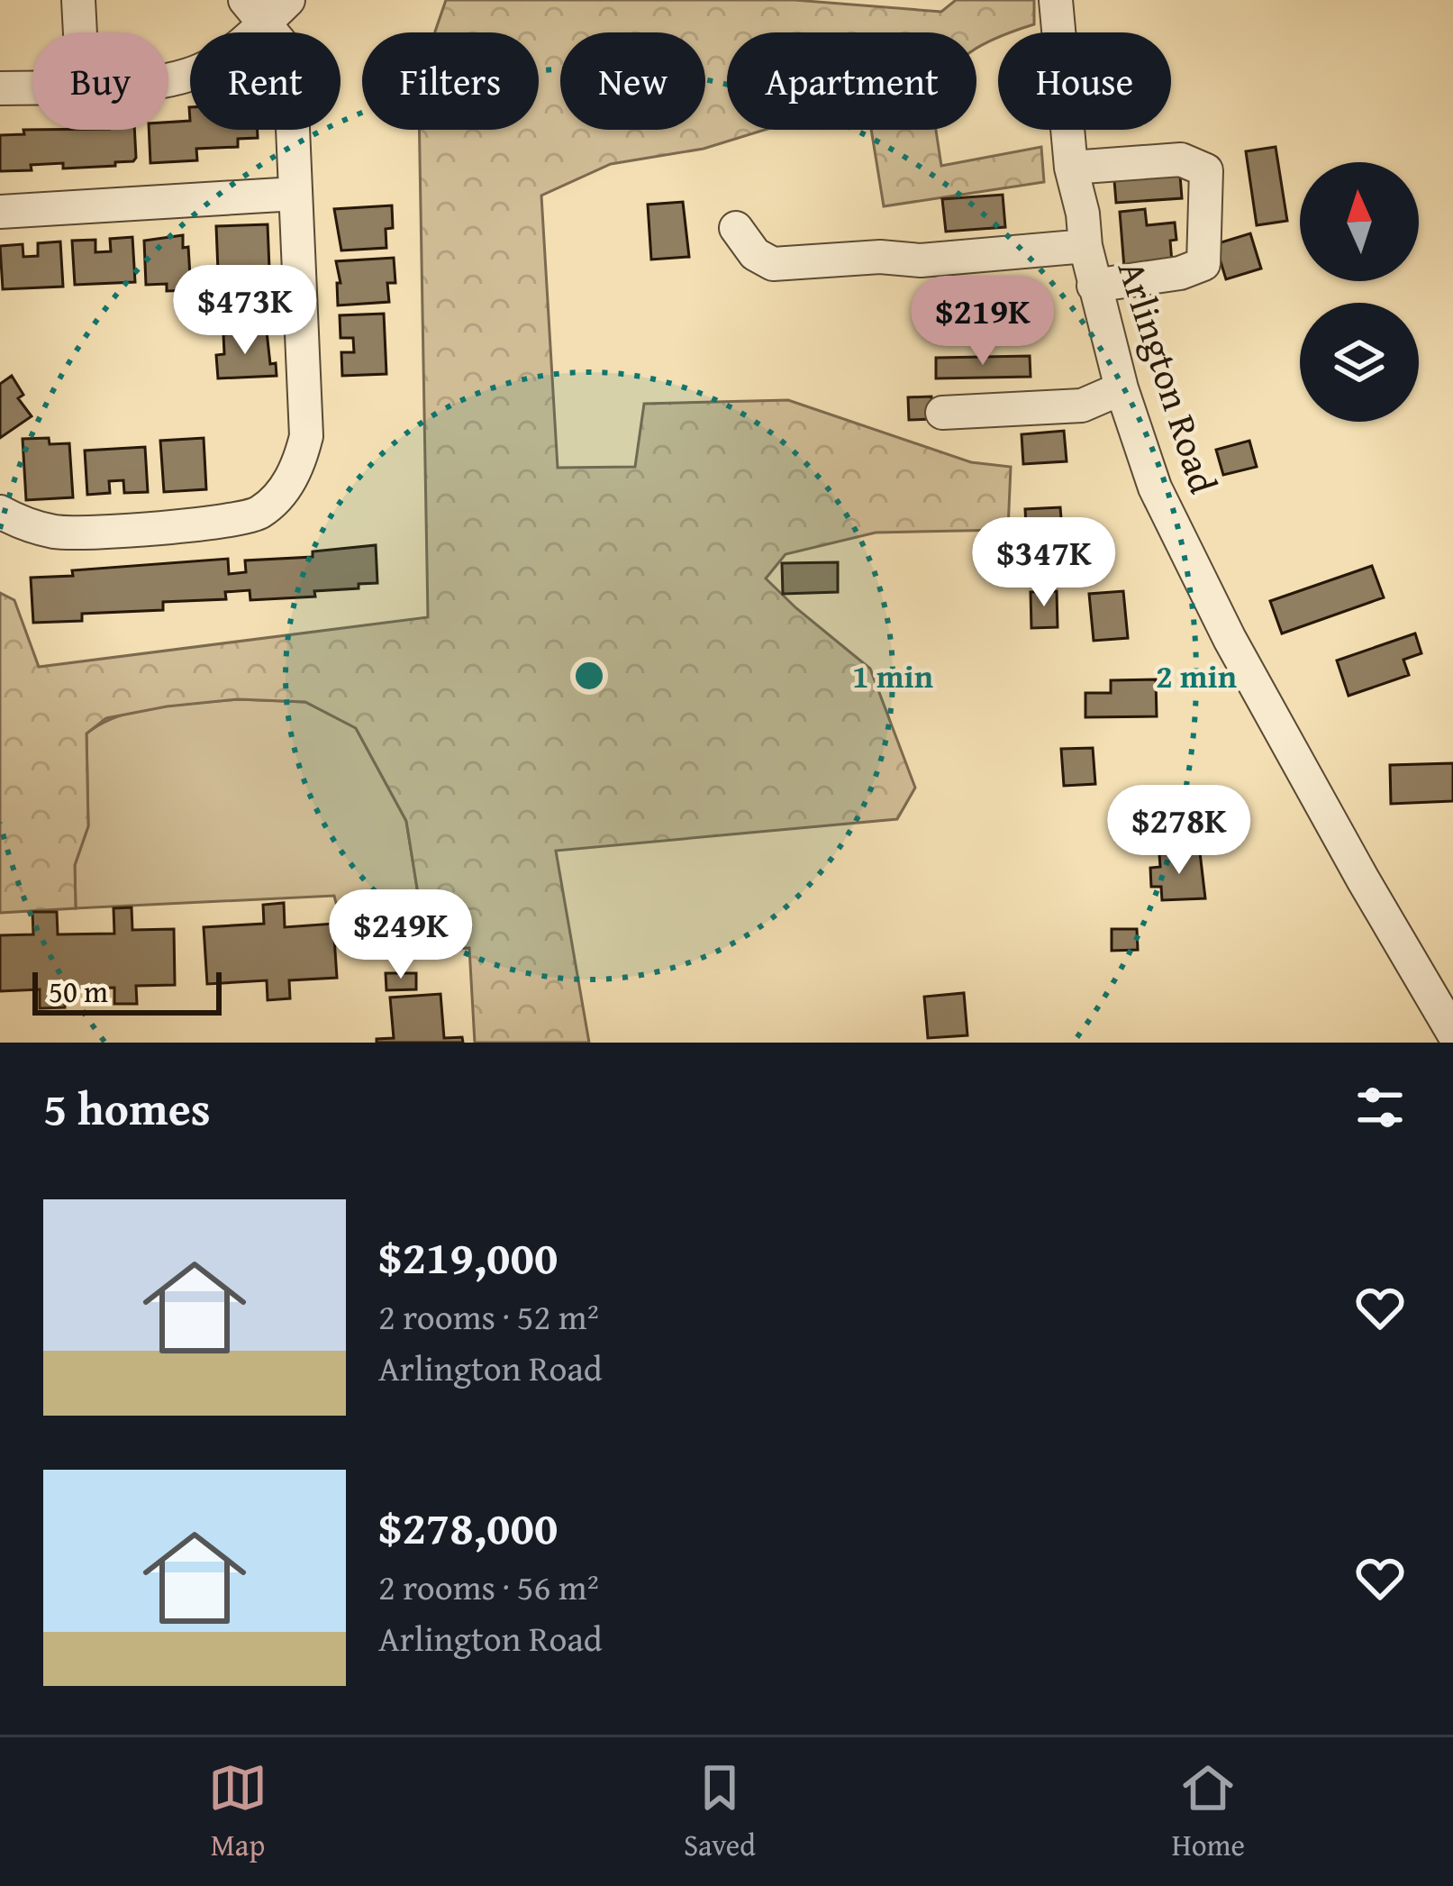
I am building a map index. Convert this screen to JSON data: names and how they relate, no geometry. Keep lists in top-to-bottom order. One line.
{"streets":{"street":["Arlington Road"]},"scale_bar":"50 m","north":"top","page":{"chip":["Buy","Rent","Filters","New","Apartment","House"],"price":["$473K","$219K","$347K","$278K","$249K"],"scale":"50 m","heading":"5 homes","list":[{"name":"$219,000","note":"2 rooms · 52 m² · Arlington Road"},{"name":"$278,000","note":"2 rooms · 56 m² · Arlington Road"}],"tabs":["Map","Saved","Home"]},"rings":["1 min","2 min"]}
